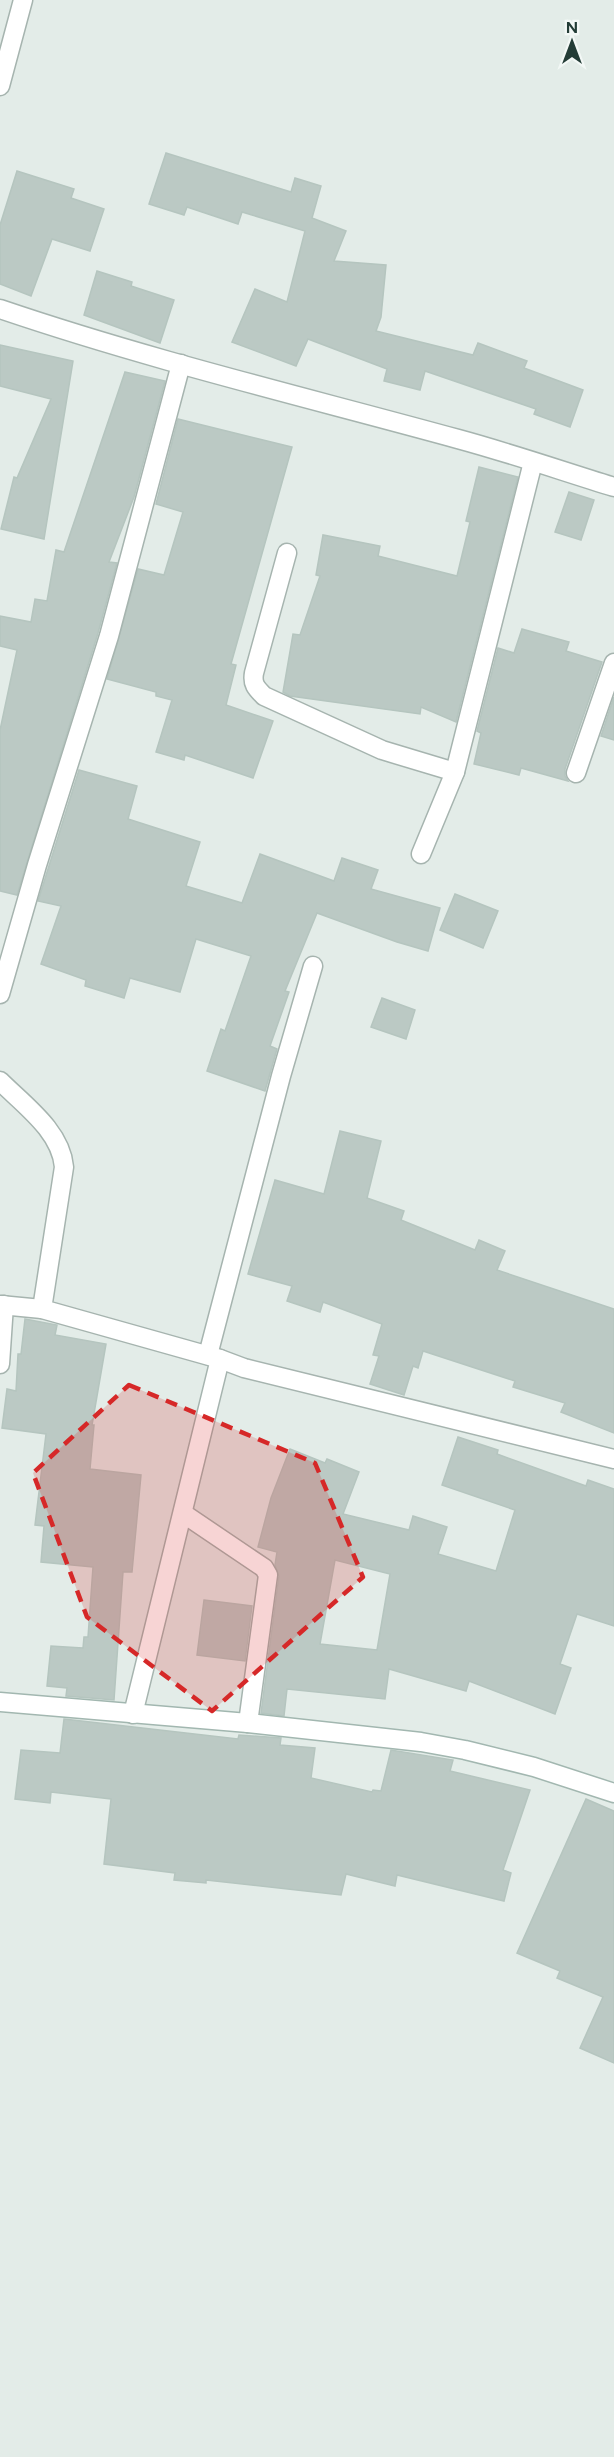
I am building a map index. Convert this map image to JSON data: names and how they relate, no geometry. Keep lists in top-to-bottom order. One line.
{"north":"top"}
